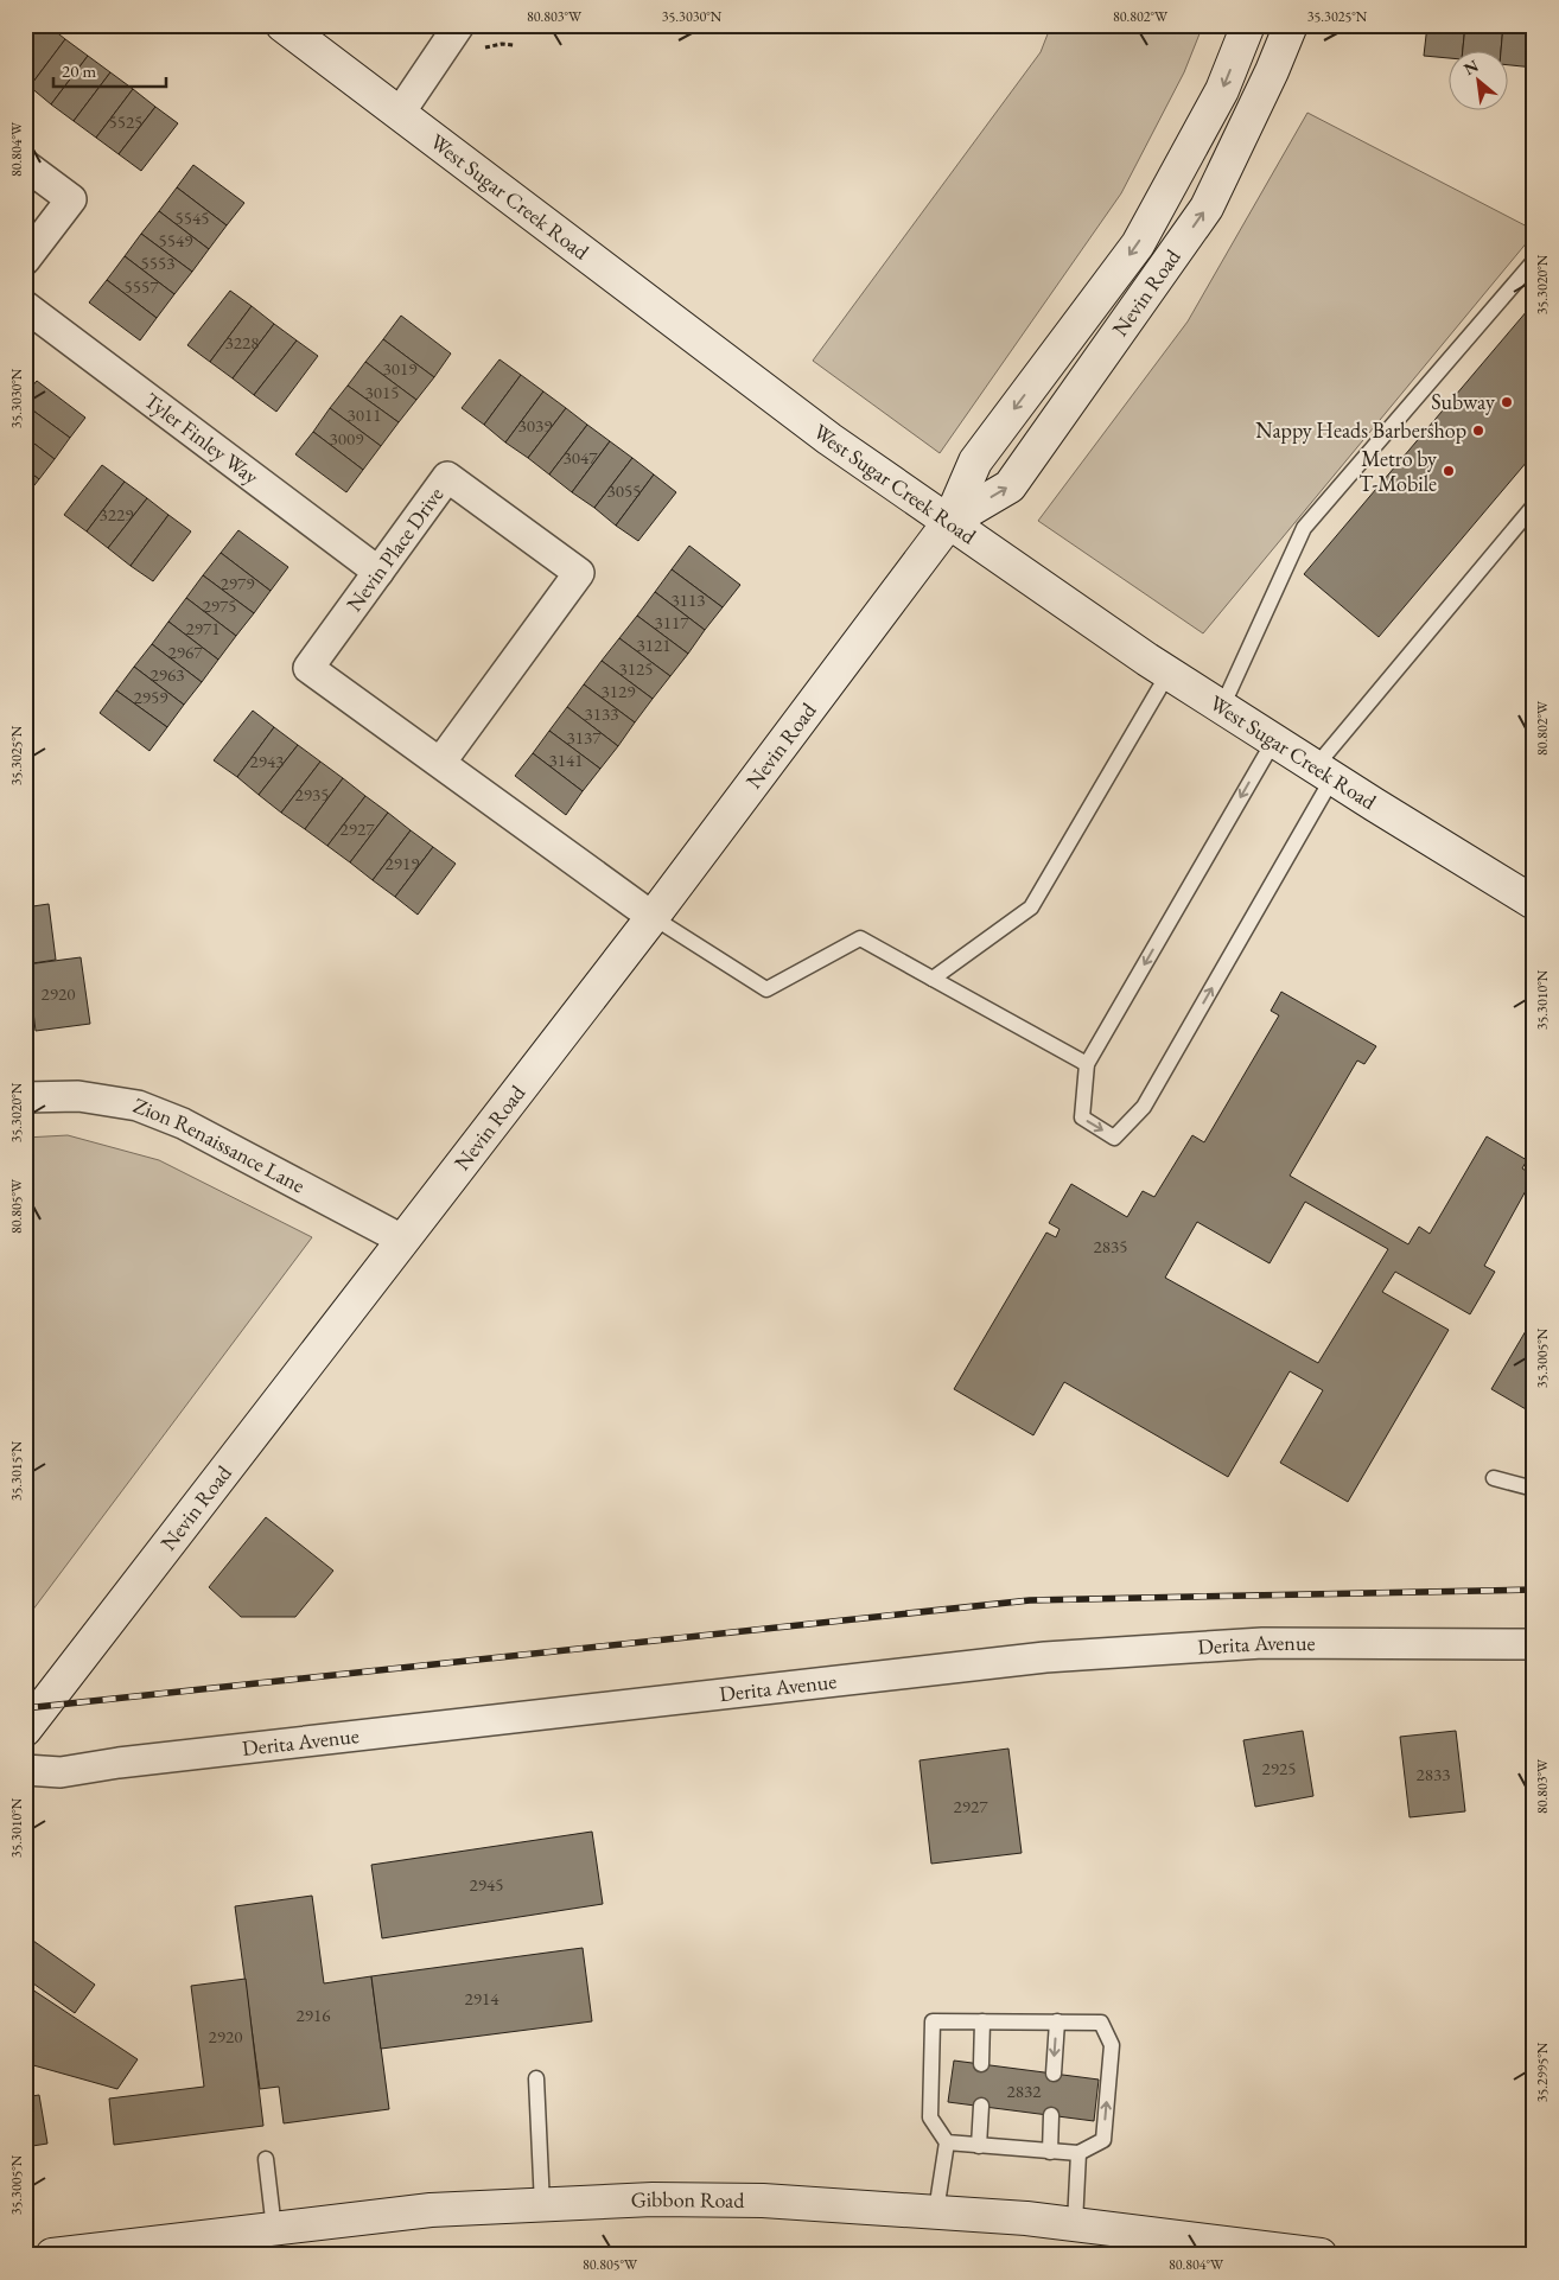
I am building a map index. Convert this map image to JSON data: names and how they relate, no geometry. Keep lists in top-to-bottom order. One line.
{"streets":{"main road":["West Sugar Creek Road","Nevin Road","Gibbon Road"],"street":["Tyler Finley Way","Nevin Place Drive","Zion Renaissance Lane","Derita Avenue"]},"crossings":[["West Sugar Creek Road","Nevin Road"],["Nevin Road","Nevin Place Drive"],["Nevin Road","Zion Renaissance Lane"],["Tyler Finley Way","Nevin Place Drive"]],"places":["Subway","Nappy Heads Barbershop","Metro by T-Mobile"],"house_numbers":["5525","5545","5549","5553","5557","3228","3019","3015","3011","3039","3009","3047","3055","3229","2979","3113","2975","3117","2971","3121","2967","3125","2963","3129","2959","3133","3137","3141","2943","2935","2927","2919","2920","2835","2925","2833","2927","2945","2914","2916","2920","2832"],"scale_bar":"20 m","north":"top left","coordinates":["80.803°W","35.3030°N","80.802°W","35.3025°N","80.804°W","35.3020°N","35.3010°N","80.805°W","35.3005°N","35.3015°N","35.2995°N"]}
